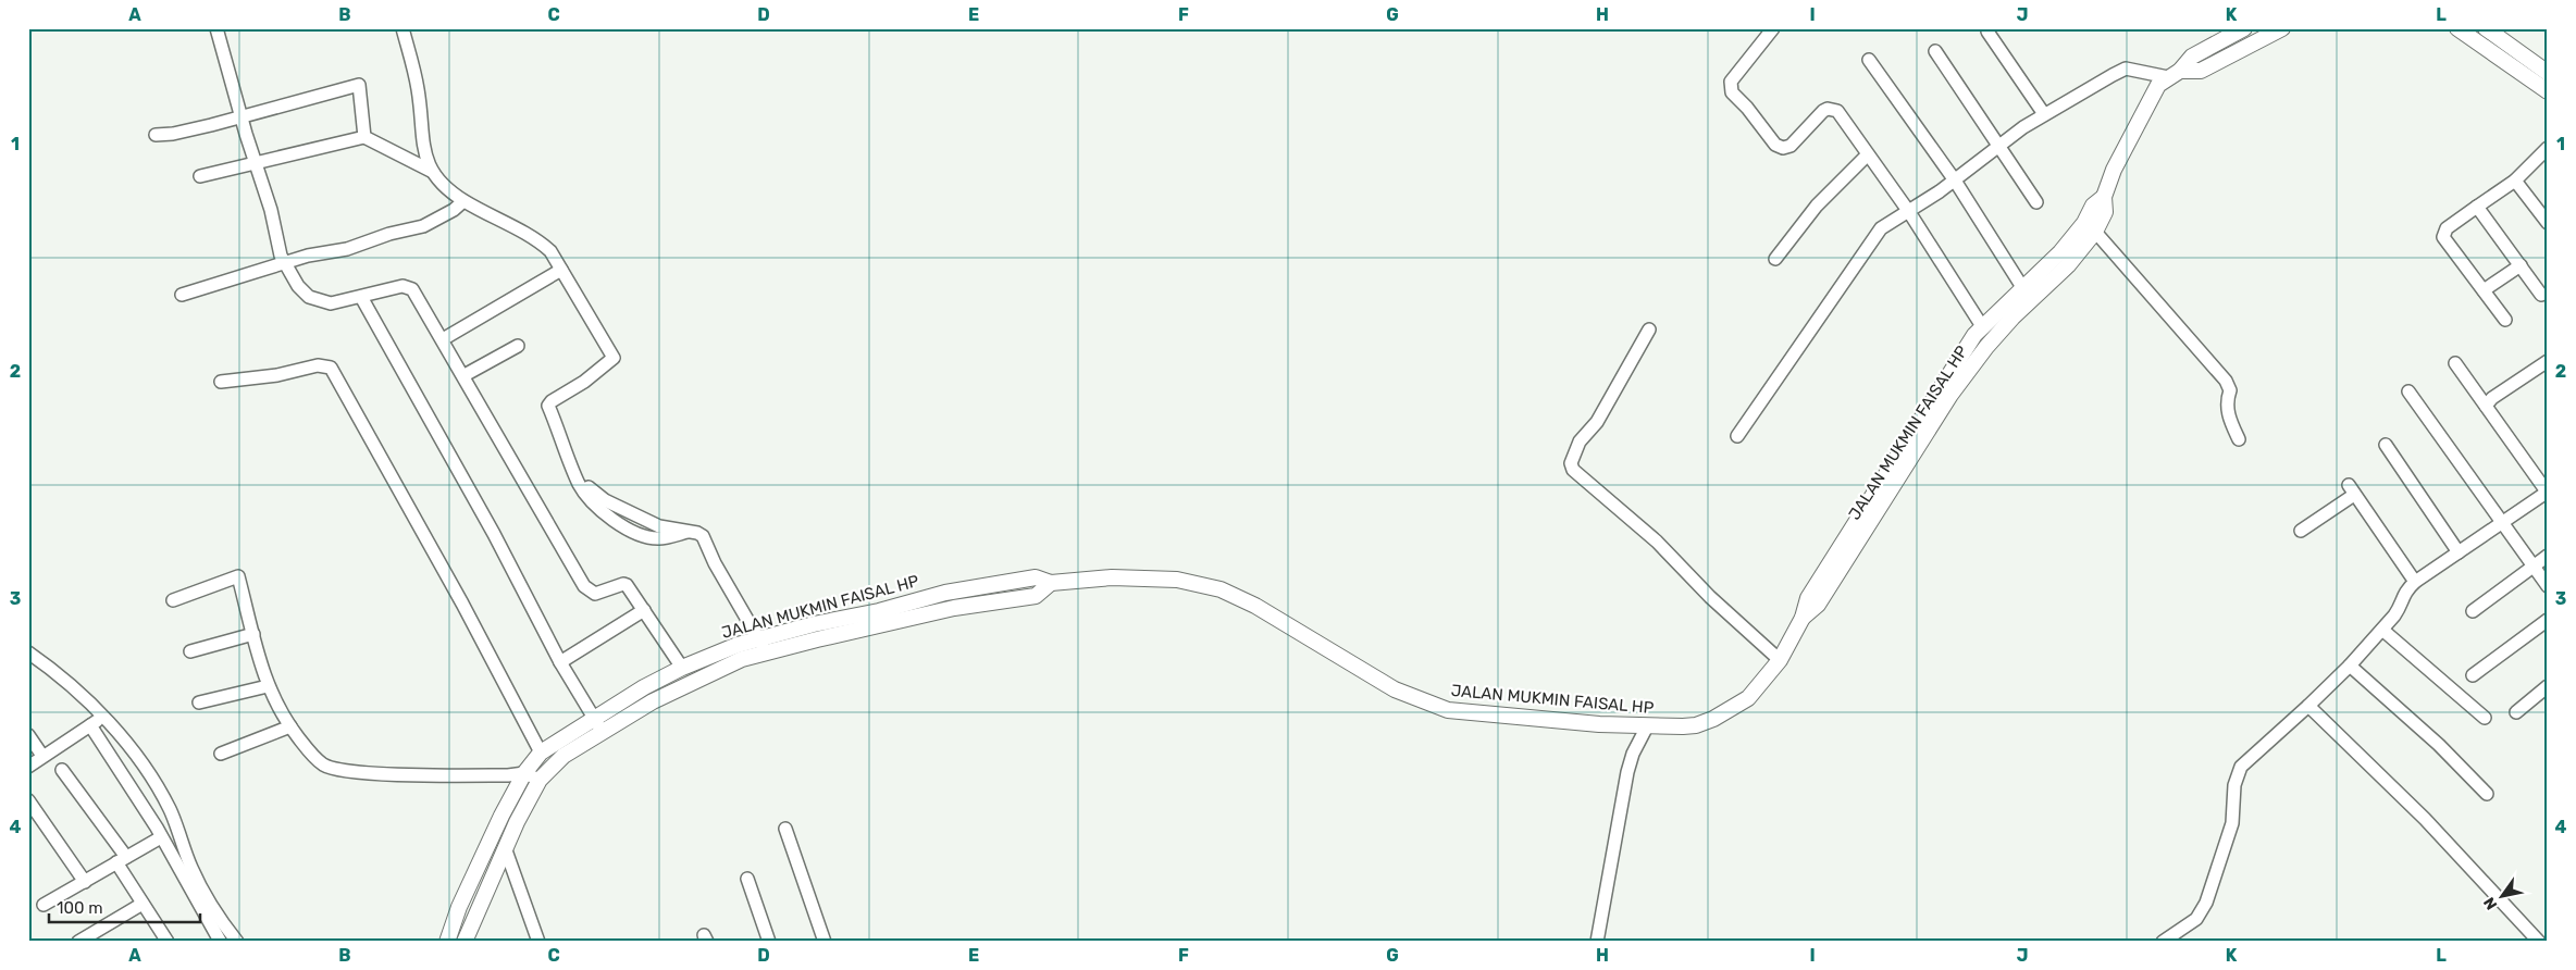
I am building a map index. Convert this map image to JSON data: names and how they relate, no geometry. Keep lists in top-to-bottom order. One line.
{"streets":{"street":["JALAN MUKMIN FAISAL HP"]},"scale_bar":"100 m","north":"bottom left","grid":{"columns":["A","B","C","D","E","F","G","H","I","J","K","L"],"rows":["1","2","3","4"]}}
